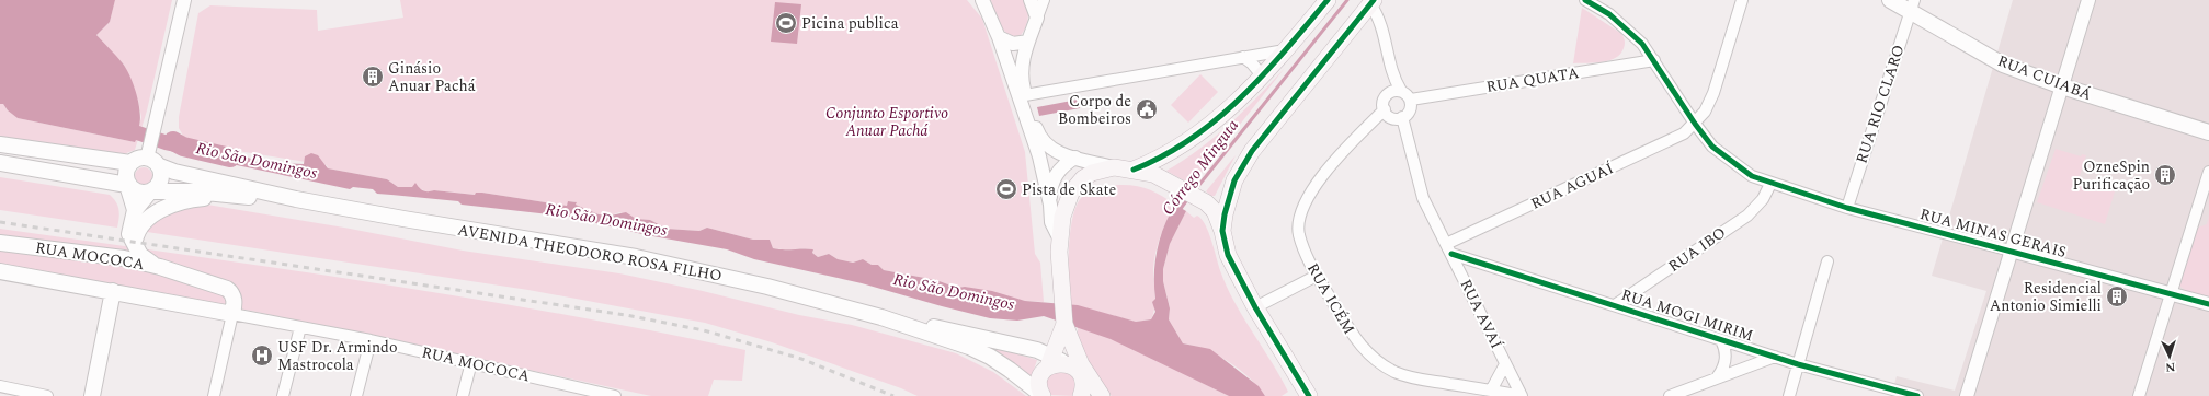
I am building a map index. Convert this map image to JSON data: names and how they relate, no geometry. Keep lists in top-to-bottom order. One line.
{"streets":{"main road":["RUA CUIABÁ","AVENIDA THEODORO ROSA FILHO","RUA MOCOCA"],"street":["RUA QUATA","RUA RIO CLARO","RUA AGUAÍ","RUA MINAS GERAIS","RUA IBO","RUA ICÉM","RUA AVAÍ","RUA MOGI MIRIM"]},"crossings":[["RUA CUIABÁ","RUA RIO CLARO"],["RUA QUATA","RUA MINAS GERAIS"],["RUA QUATA","RUA ICÉM"],["RUA QUATA","RUA AVAÍ"],["RUA RIO CLARO","RUA MINAS GERAIS"],["RUA AGUAÍ","RUA MINAS GERAIS"],["RUA AGUAÍ","RUA AVAÍ"],["RUA MINAS GERAIS","RUA IBO"],["RUA IBO","RUA MOGI MIRIM"],["RUA ICÉM","RUA AVAÍ"],["RUA AVAÍ","RUA MOGI MIRIM"]],"water":["Rio São Domingos","Córrego Minguta"],"parks":["Conjunto Esportivo Anuar Pachá"],"places":{"sports":["Picina publica","Pista de Skate"],"building":["Ginásio Anuar Pachá","OzneSpin Purificação","Residencial Antonio Simielli"],"public building":["Corpo de Bombeiros"],"hospital":["USF Dr. Armindo Mastrocola"]},"north":"bottom"}
